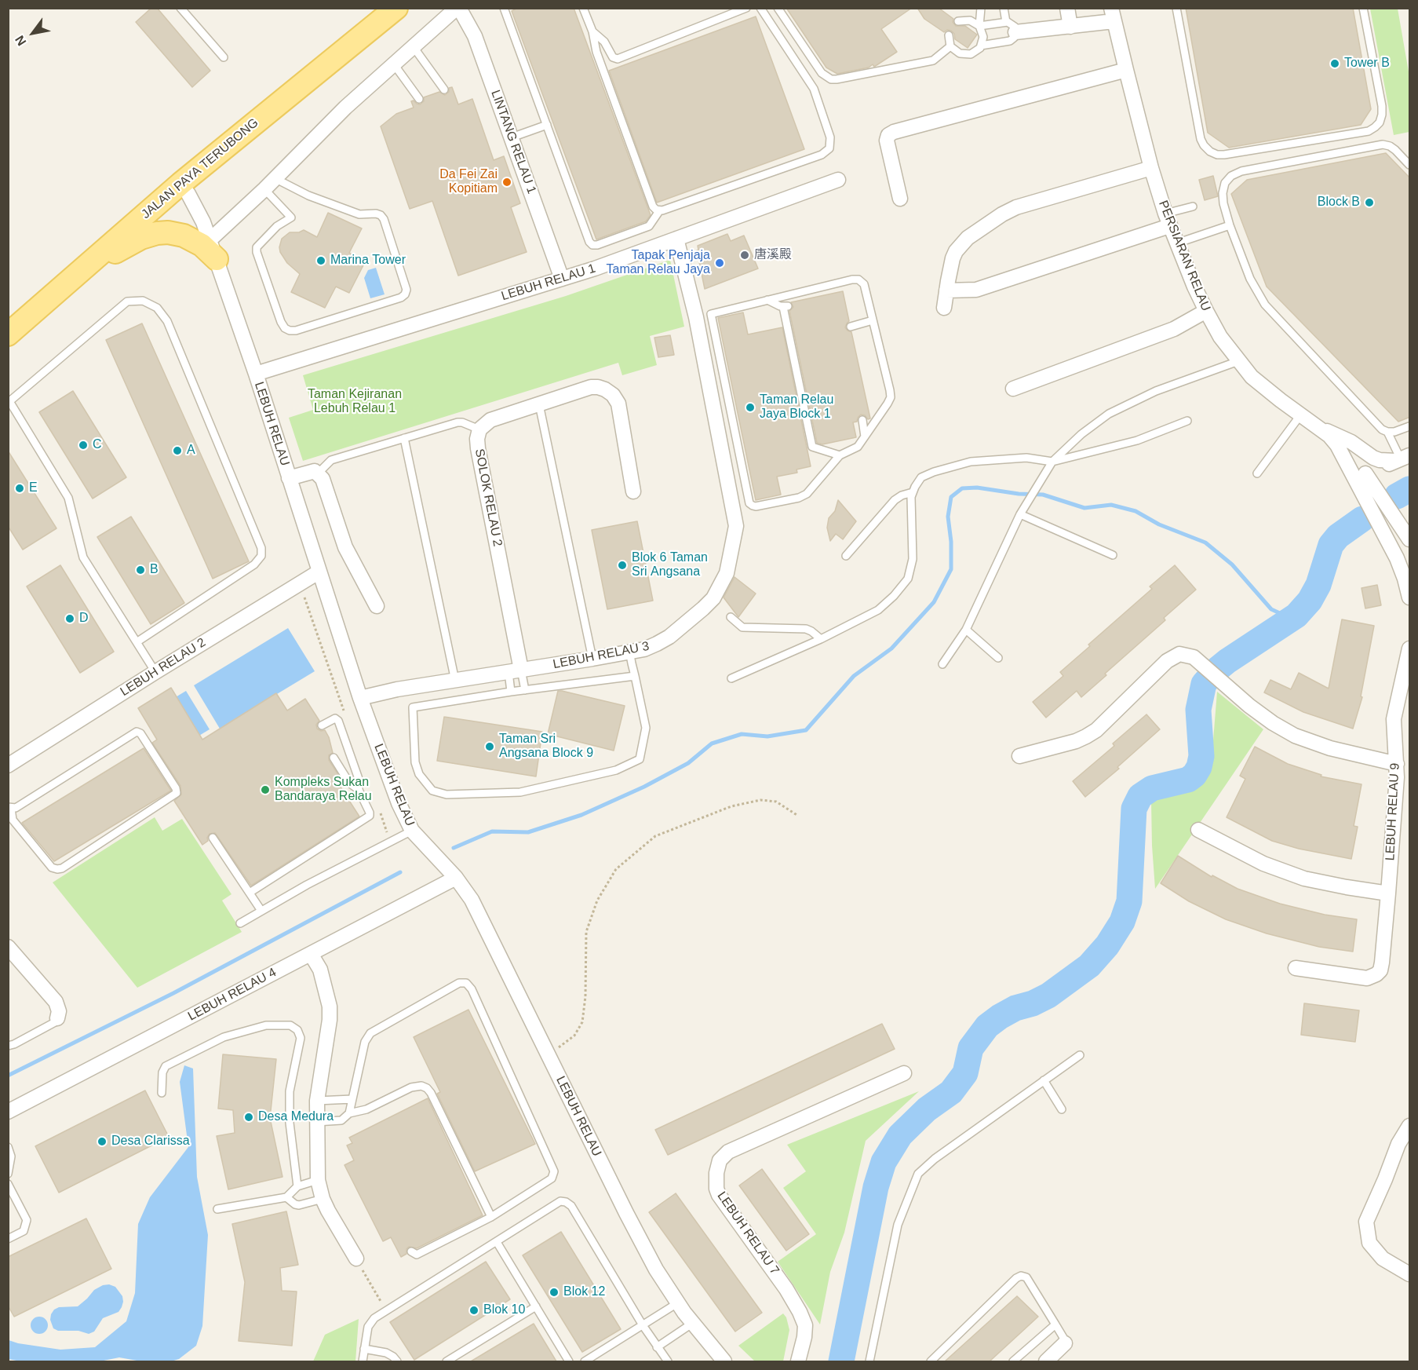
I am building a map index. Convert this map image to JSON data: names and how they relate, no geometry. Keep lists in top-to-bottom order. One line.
{"streets":{"main road":["JALAN PAYA TERUBONG"],"street":["LINTANG RELAU 1","PERSIARAN RELAU","LEBUH RELAU 1","LEBUH RELAU","SOLOK RELAU 2","LEBUH RELAU 3","LEBUH RELAU 2","LEBUH RELAU 9","LEBUH RELAU 4","LEBUH RELAU 7"]},"crossings":[["LINTANG RELAU 1","LEBUH RELAU 1"],["JALAN PAYA TERUBONG","LEBUH RELAU"],["LEBUH RELAU 1","LEBUH RELAU"],["LEBUH RELAU 1","LEBUH RELAU 3"],["LEBUH RELAU","LEBUH RELAU 3"],["LEBUH RELAU","LEBUH RELAU 2"],["LEBUH RELAU","LEBUH RELAU 4"],["SOLOK RELAU 2","LEBUH RELAU 3"]],"parks":["Taman Kejiranan Lebuh Relau 1"],"places":["Tower B","Da Fei Zai Kopitiam","Block B","唐溪殿","Marina Tower","Tapak Penjaja Taman Relau Jaya","Taman Relau Jaya Block 1","C","A","E","Blok 6 Taman Sri Angsana","B","D","Taman Sri Angsana Block 9","Kompleks Sukan Bandaraya Relau","Desa Medura","Desa Clarissa","Blok 12","Blok 10"],"north":"bottom left"}
